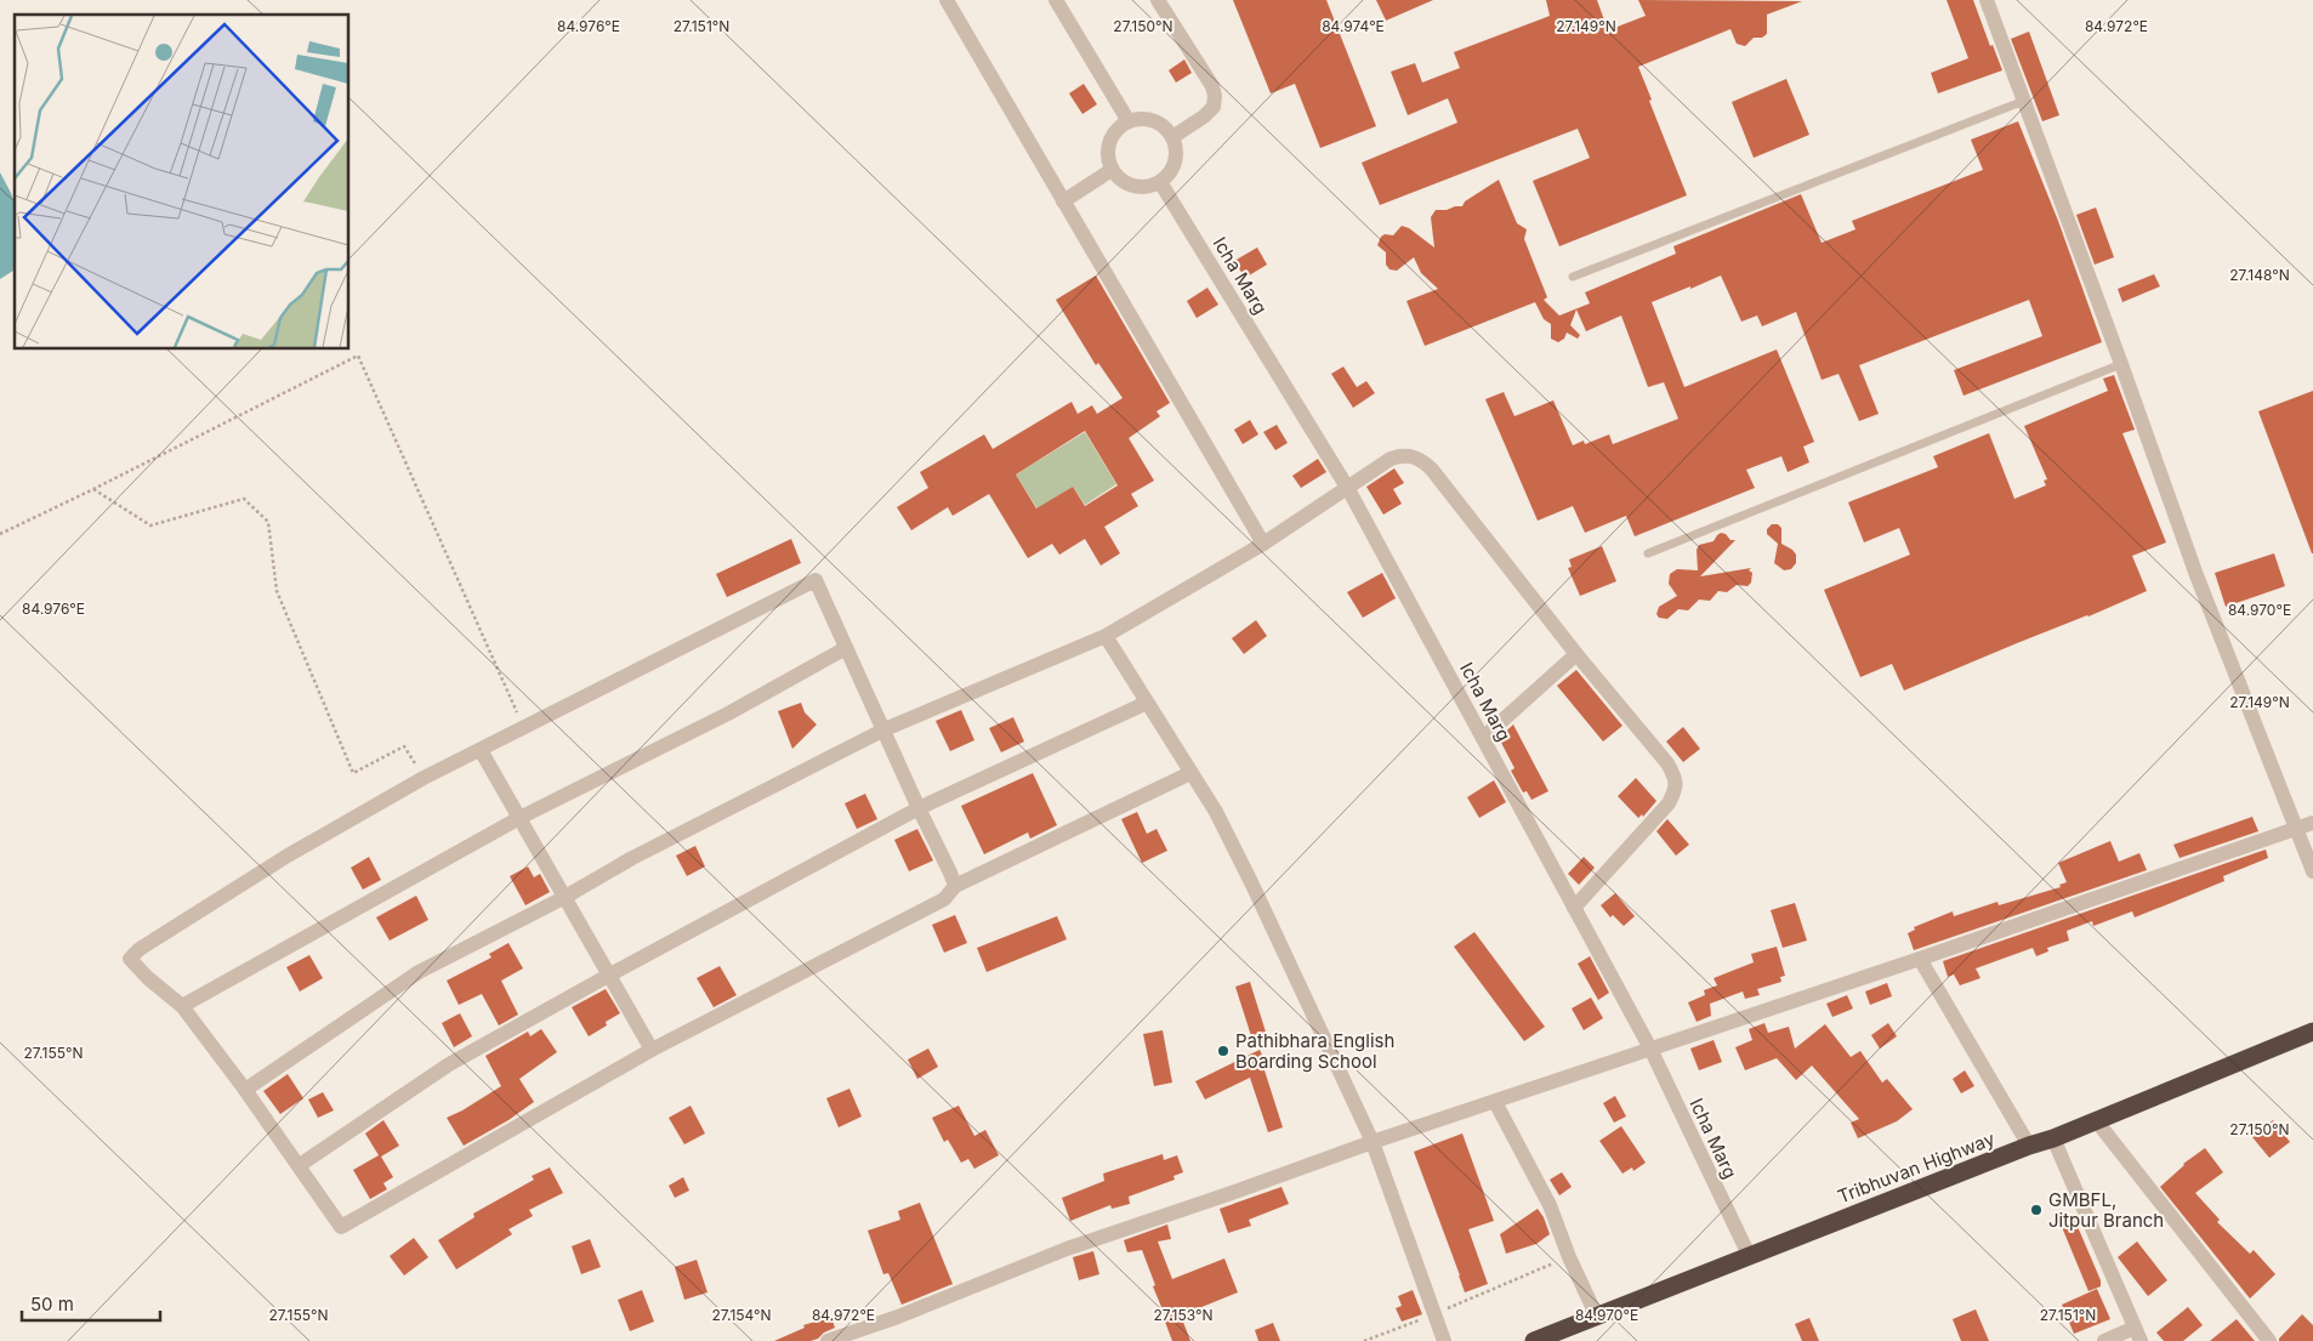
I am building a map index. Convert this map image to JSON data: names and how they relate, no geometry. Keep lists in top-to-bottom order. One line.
{"streets":{"highway":["Tribhuvan Highway"],"street":["Icha Marg"]},"crossings":[["Icha Marg","Tribhuvan Highway"]],"places":["Pathibhara English Boarding School","GMBFL, Jitpur Branch"],"scale_bar":"50 m","coordinates":["27.151°N","27.149°N","27.150°N","84.976°E","84.974°E","84.972°E","27.148°N","84.970°E","27.155°N","27.154°N","27.153°N"]}
